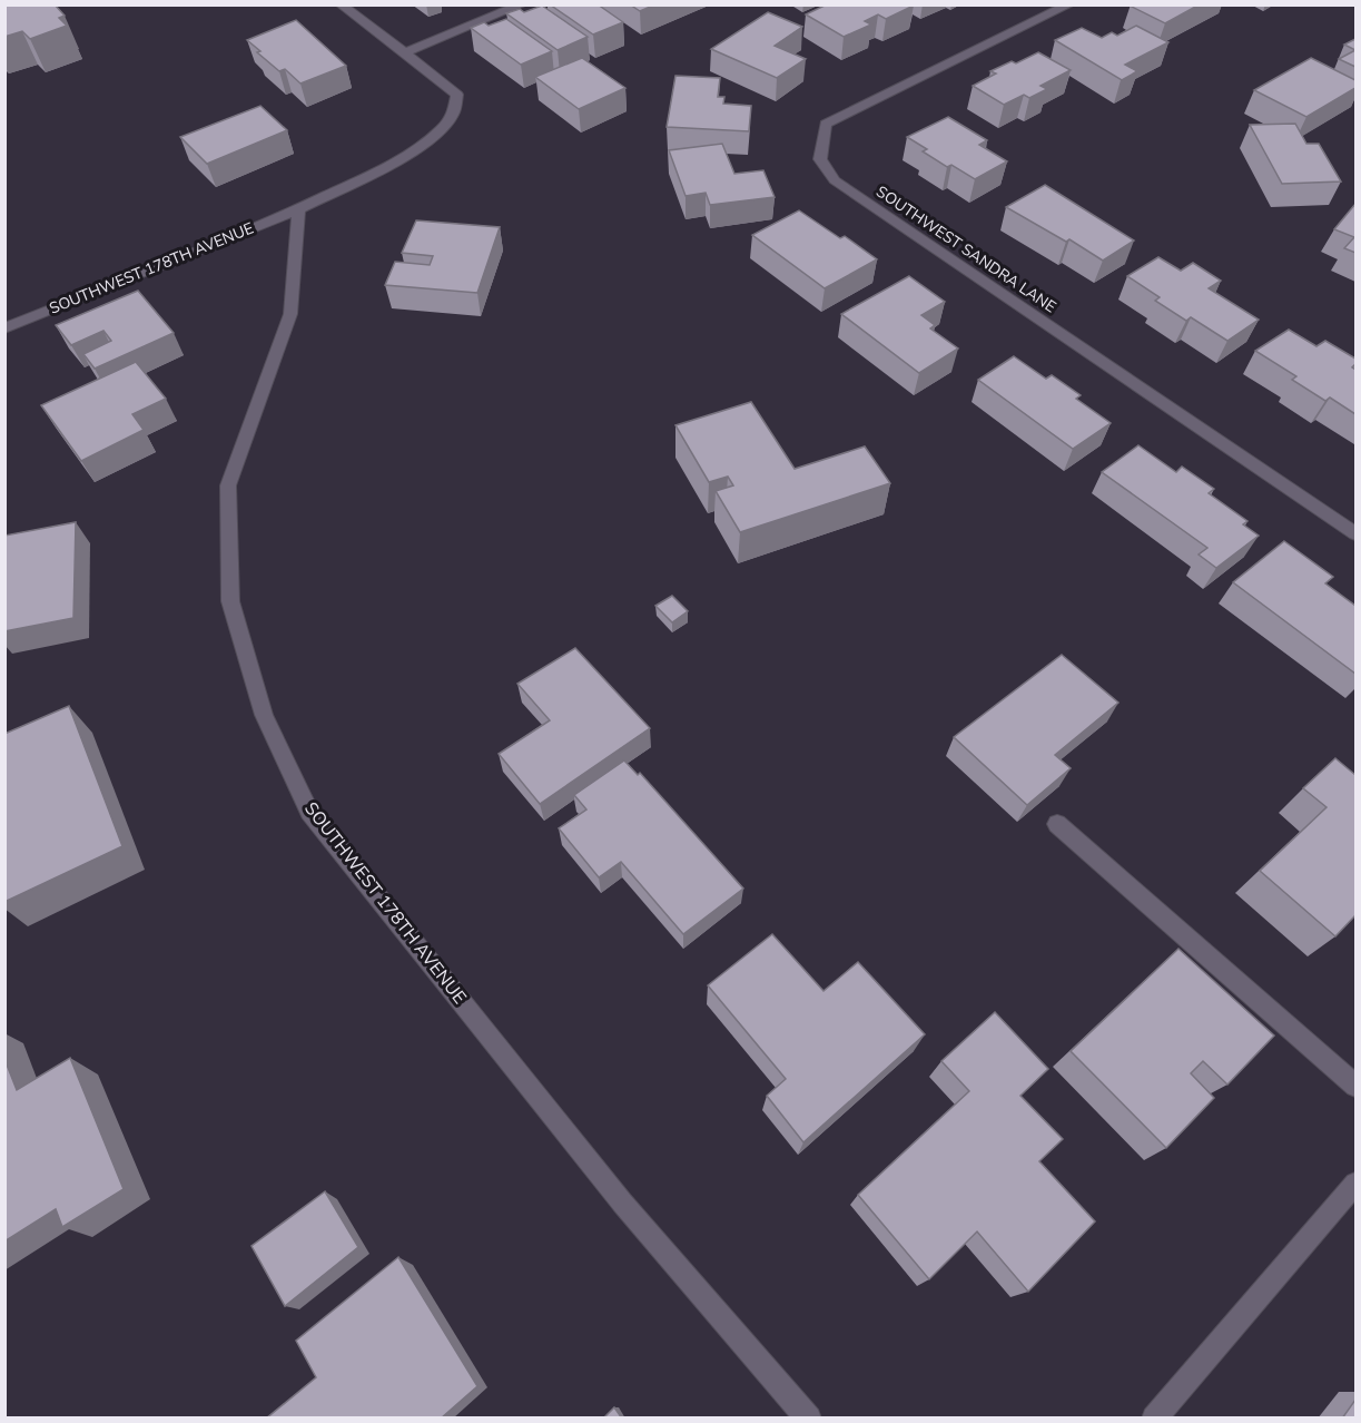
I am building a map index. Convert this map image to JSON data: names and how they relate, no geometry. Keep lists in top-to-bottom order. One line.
{"streets":{"street":["SOUTHWEST SANDRA LANE","SOUTHWEST 178TH AVENUE"]}}
